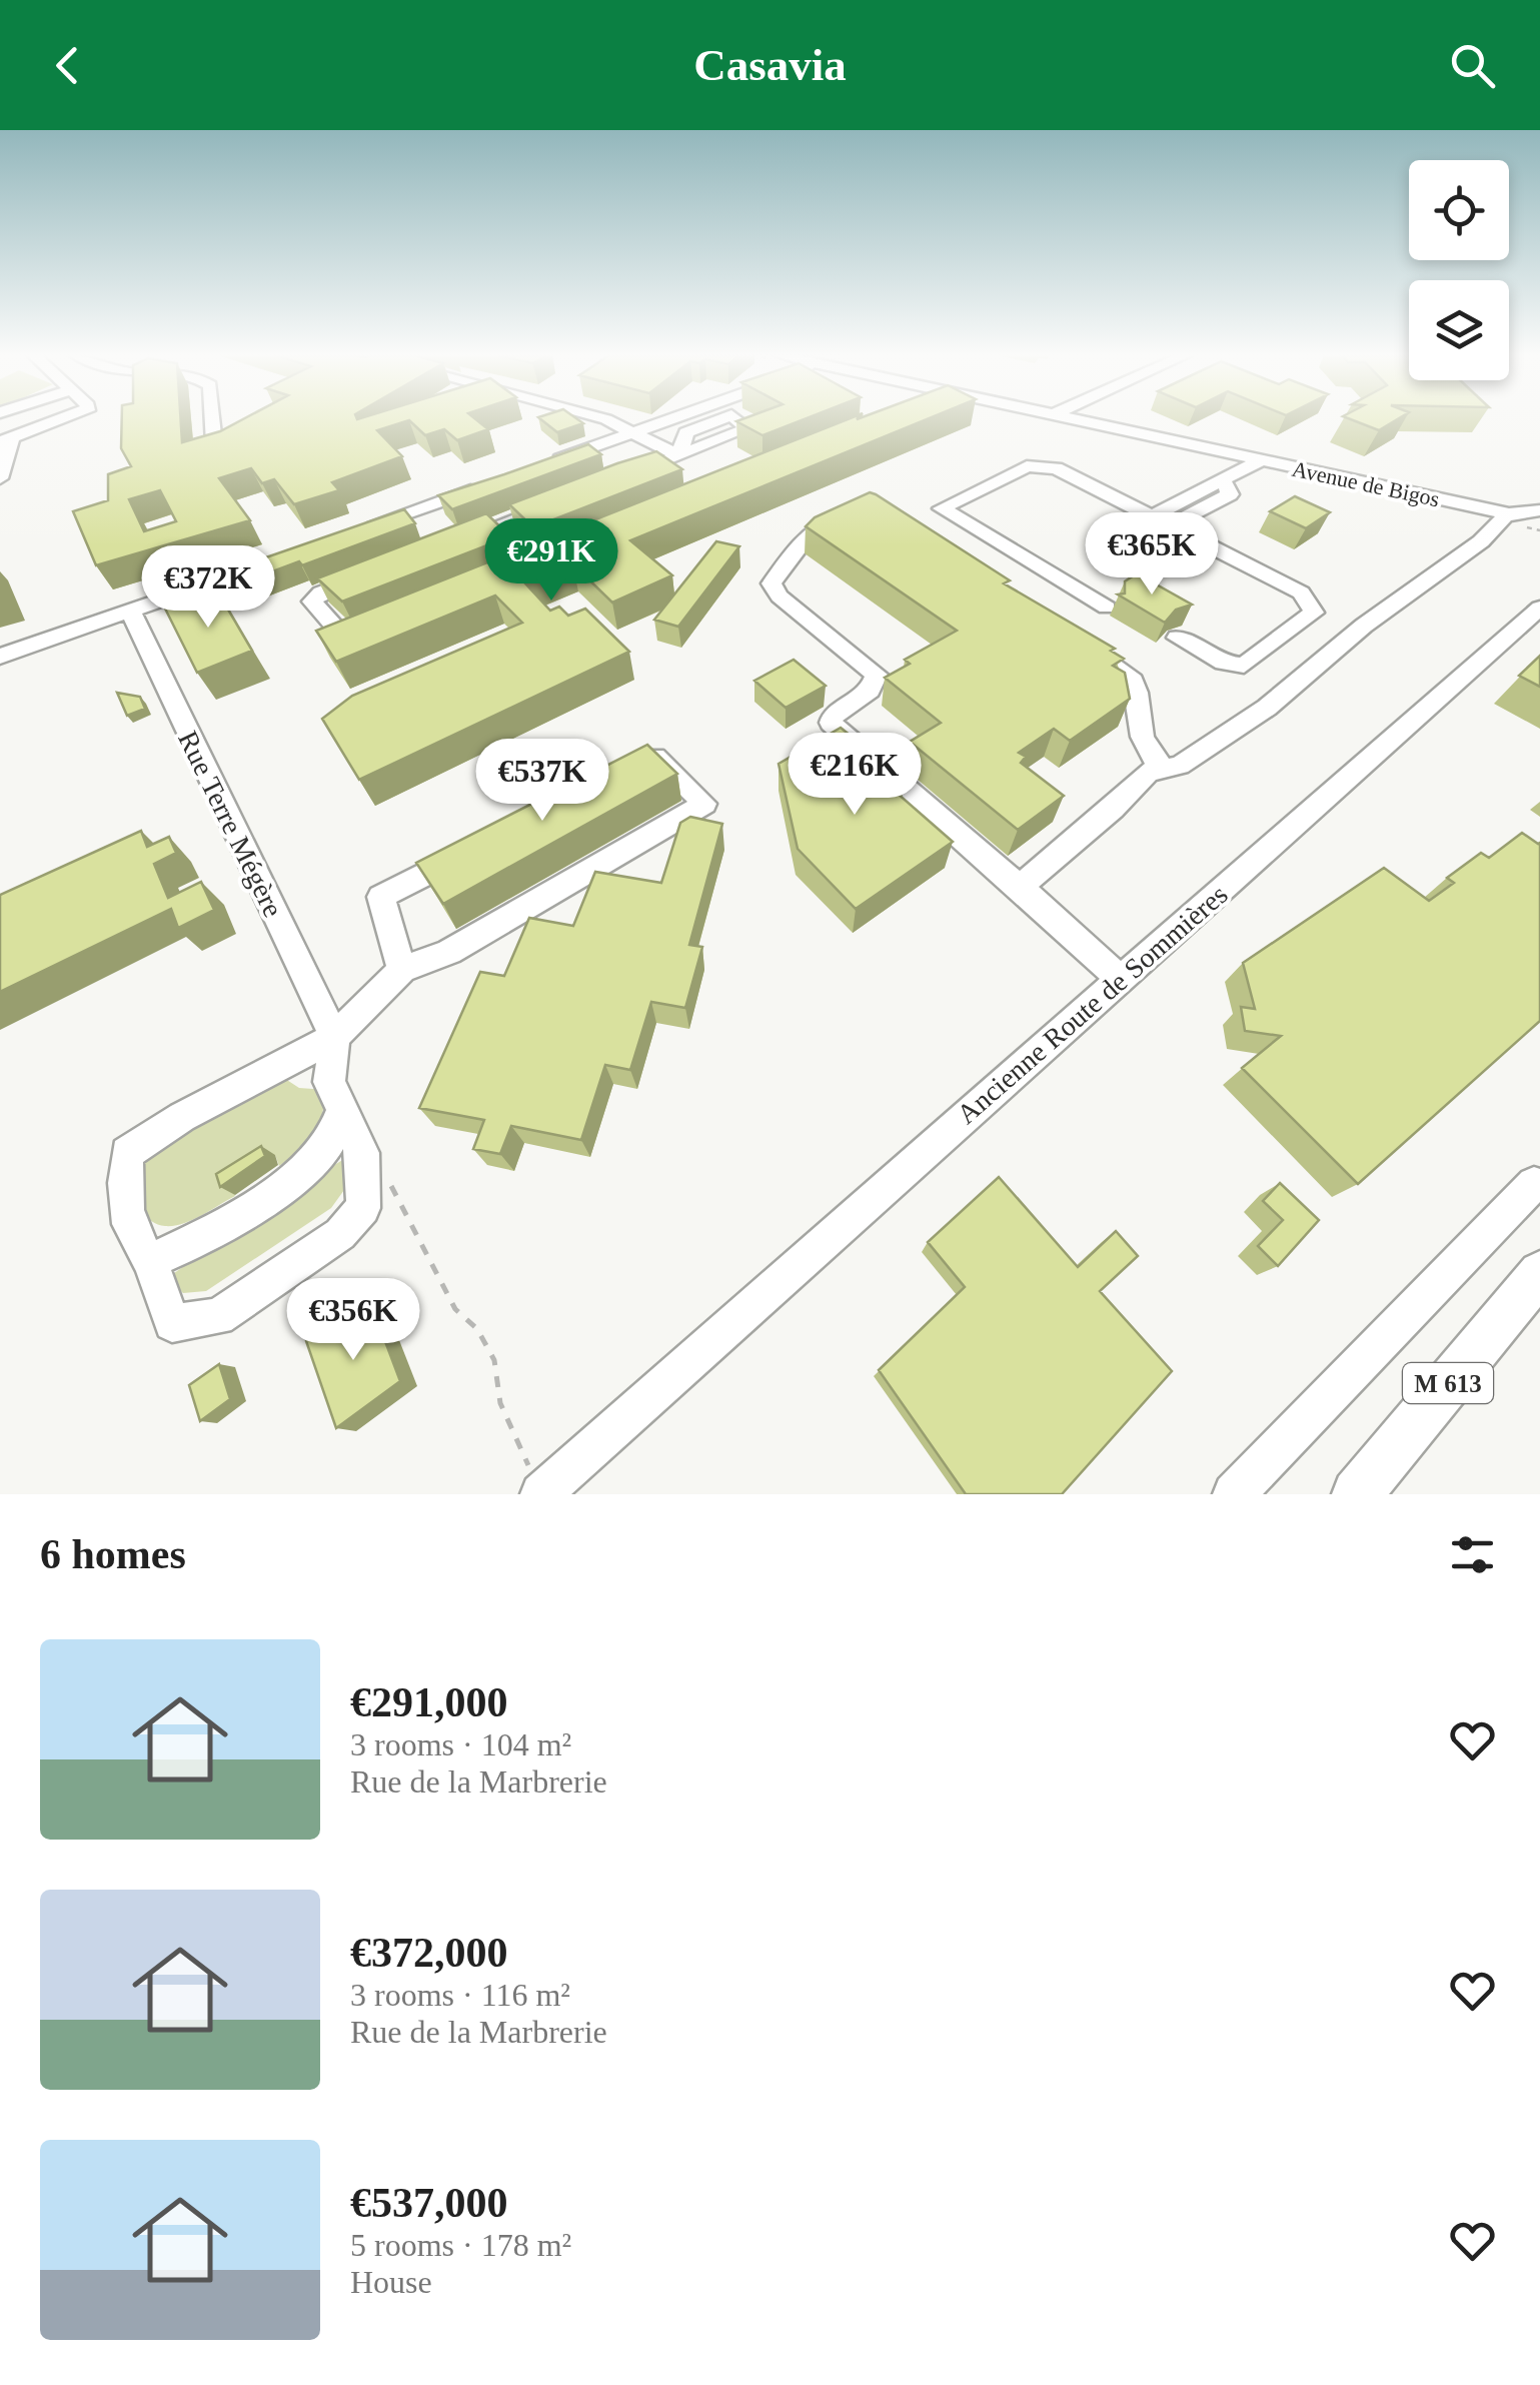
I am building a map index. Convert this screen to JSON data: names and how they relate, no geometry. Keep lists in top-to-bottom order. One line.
{"streets":{"main road":["M 613"],"street":["Avenue de Bigos","Rue Terre Mégère","Ancienne Route de Sommières"]},"page":{"header":"Casavia","price":["€365K","€291K","€372K","€216K","€537K","€356K"],"heading":"6 homes","list":[{"name":"€291,000","note":"3 rooms · 104 m² · Rue de la Marbrerie"},{"name":"€372,000","note":"3 rooms · 116 m² · Rue de la Marbrerie"},{"name":"€537,000","note":"5 rooms · 178 m² · House"}]}}
